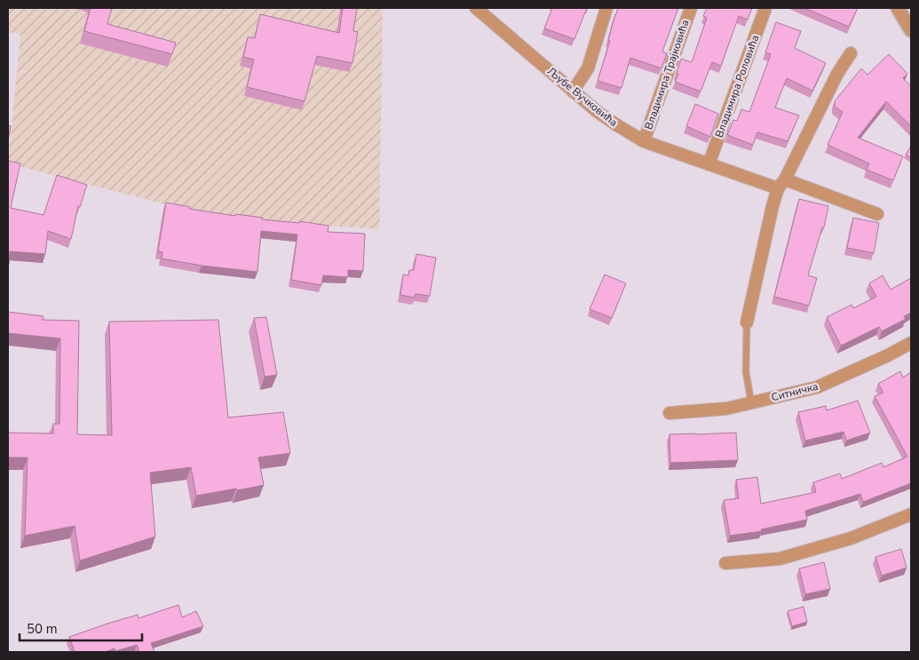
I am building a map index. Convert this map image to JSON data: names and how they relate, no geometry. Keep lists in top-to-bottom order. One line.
{"streets":{"street":["Владимира Трајковића","Владимира Роловића","Љубе Вучковића","Ситничка"]},"crossings":[["Владимира Трајковића","Љубе Вучковића"],["Владимира Роловића","Љубе Вучковића"]],"scale_bar":"50 m"}
